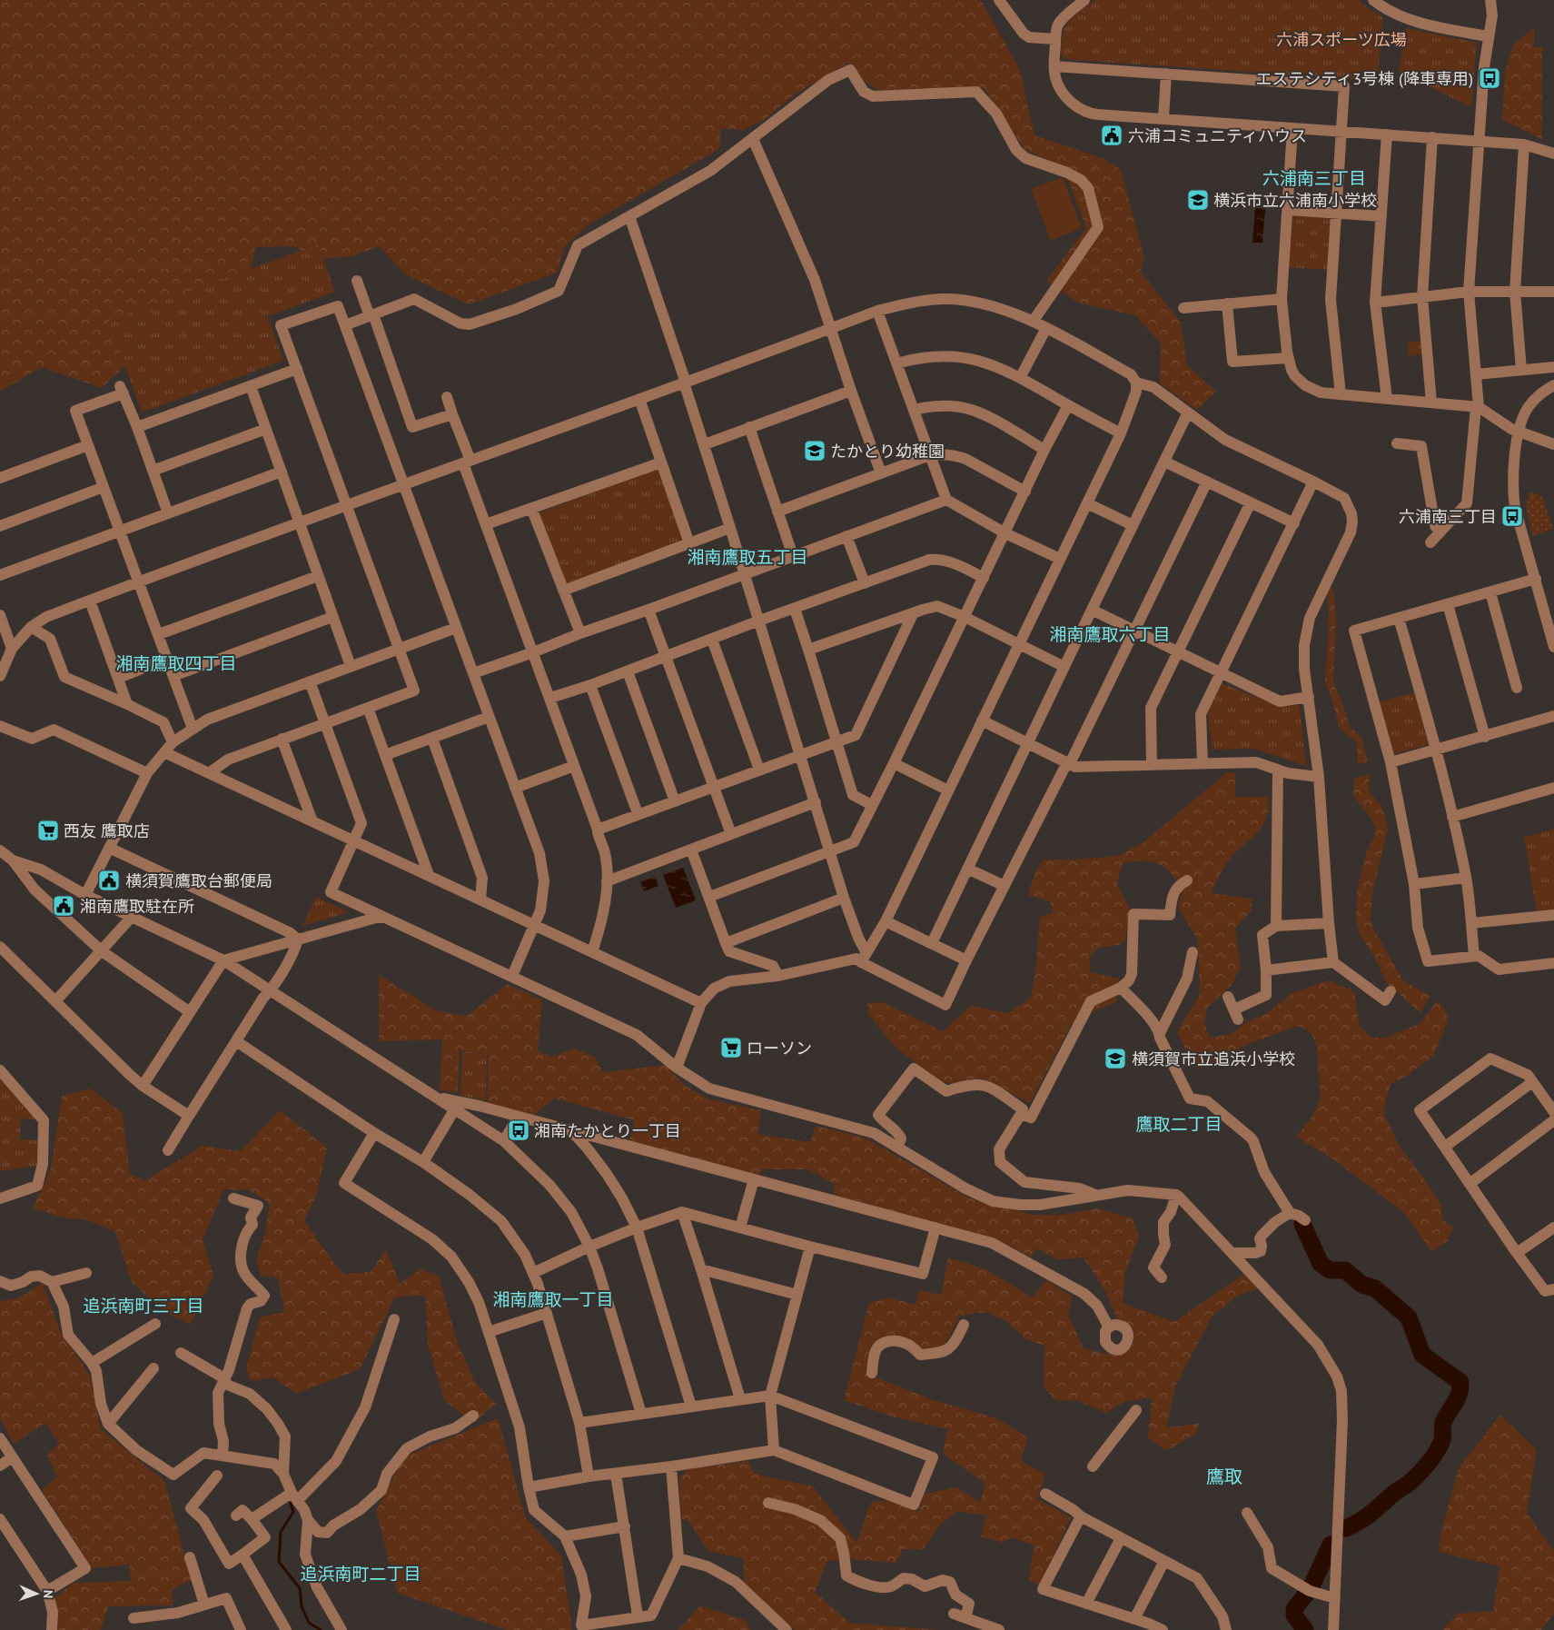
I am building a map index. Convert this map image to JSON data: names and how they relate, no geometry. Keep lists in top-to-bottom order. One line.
{"districts":["六浦南三丁目","湘南鷹取五丁目","湘南鷹取六丁目","湘南鷹取四丁目","鷹取二丁目","湘南鷹取一丁目","追浜南町三丁目","鷹取","追浜南町二丁目"],"parks":["六浦スポーツ広場"],"places":{"bus stop":["エステシティ3号棟 (降車専用)","六浦南三丁目","湘南たかとり一丁目"],"public building":["六浦コミュニティハウス","横須賀鷹取台郵便局","湘南鷹取駐在所"],"school or university":["横浜市立六浦南小学校","たかとり幼稚園","横須賀市立追浜小学校"],"supermarket":["西友 鷹取店","ローソン"]},"north":"right"}
